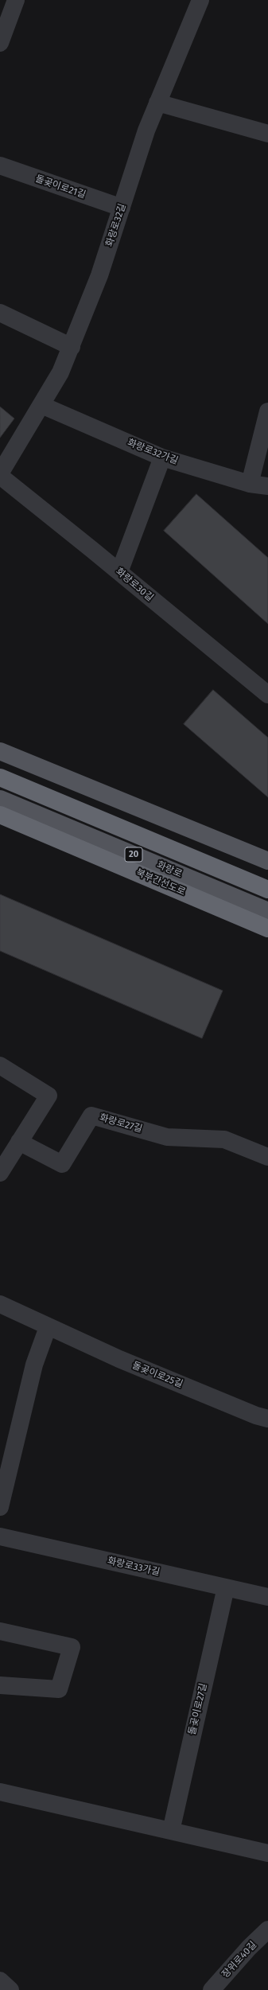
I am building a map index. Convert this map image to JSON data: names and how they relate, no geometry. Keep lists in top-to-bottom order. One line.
{"streets":{"highway":["북부간선도로"],"main road":["20","화랑로"],"street":["돌곶이로21길","화랑로32길","화랑로32가길","화랑로30길","화랑로27길","돌곶이로25길","화랑로33가길","돌곶이로27길","장위로40길"]},"crossings":[["돌곶이로21길","화랑로32길"],["화랑로32길","화랑로32가길"],["화랑로33가길","돌곶이로27길"]]}
